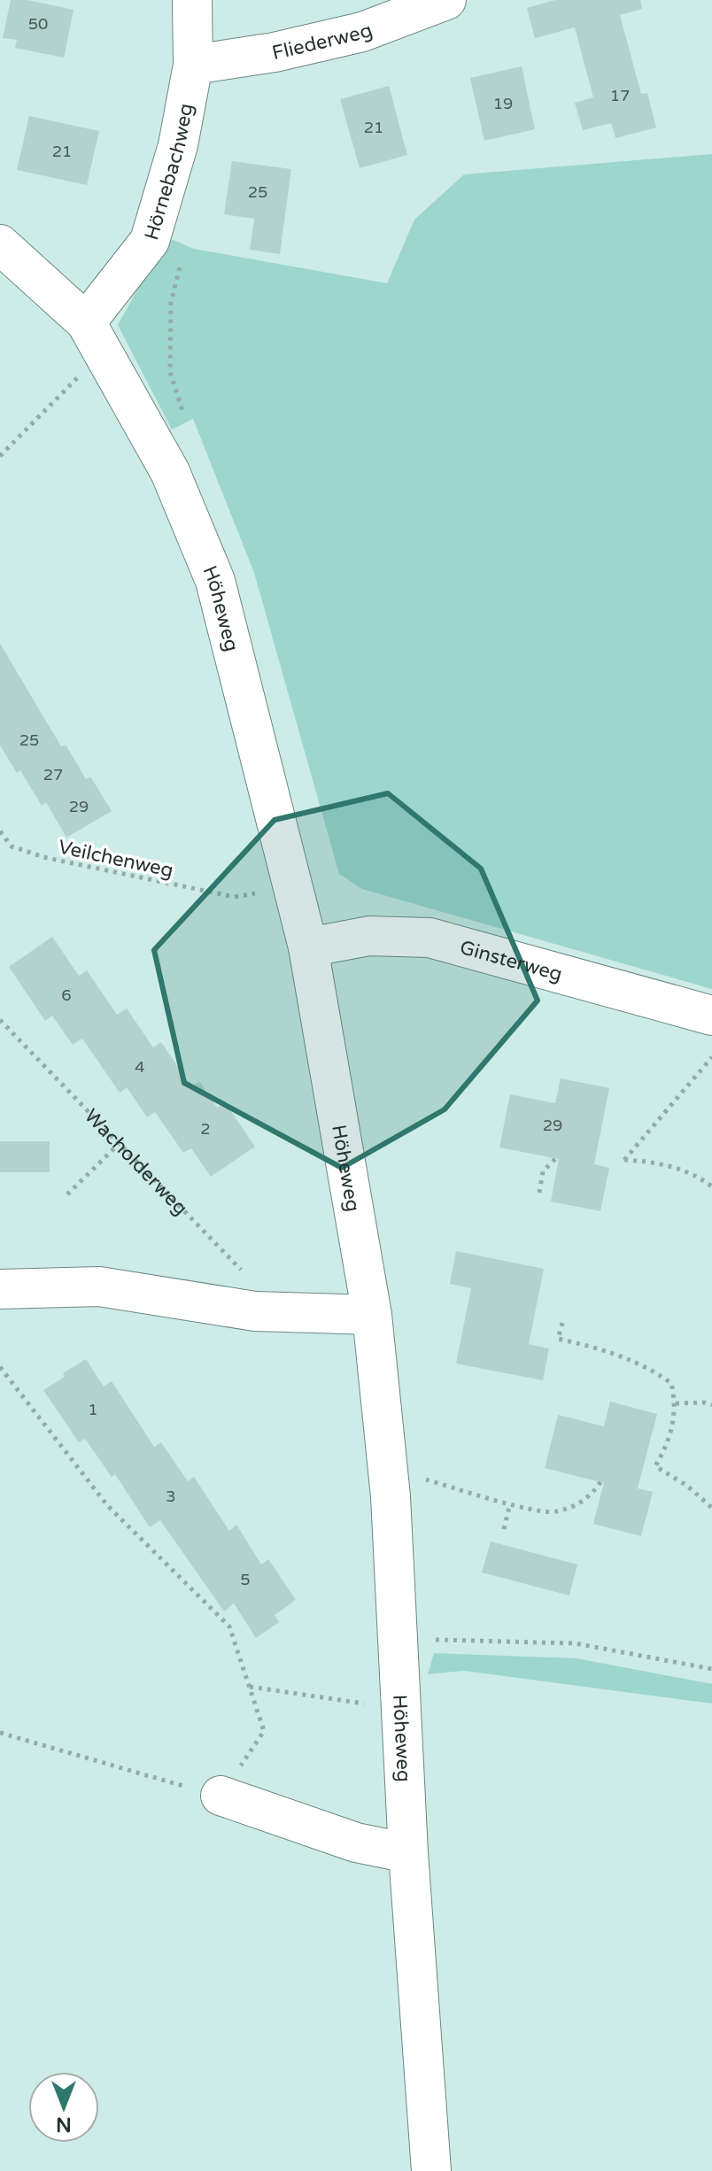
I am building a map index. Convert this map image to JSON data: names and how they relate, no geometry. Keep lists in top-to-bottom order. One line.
{"streets":{"street":["Fliederweg","Hörnebachweg","Höheweg","Ginsterweg"],"path":["Veilchenweg","Wacholderweg"]},"crossings":[["Fliederweg","Hörnebachweg"],["Hörnebachweg","Höheweg"],["Höheweg","Ginsterweg"]],"house_numbers":["50","17","19","21","21","25","25","27","29","6","4","29","2","1","3","5"],"north":"bottom"}
